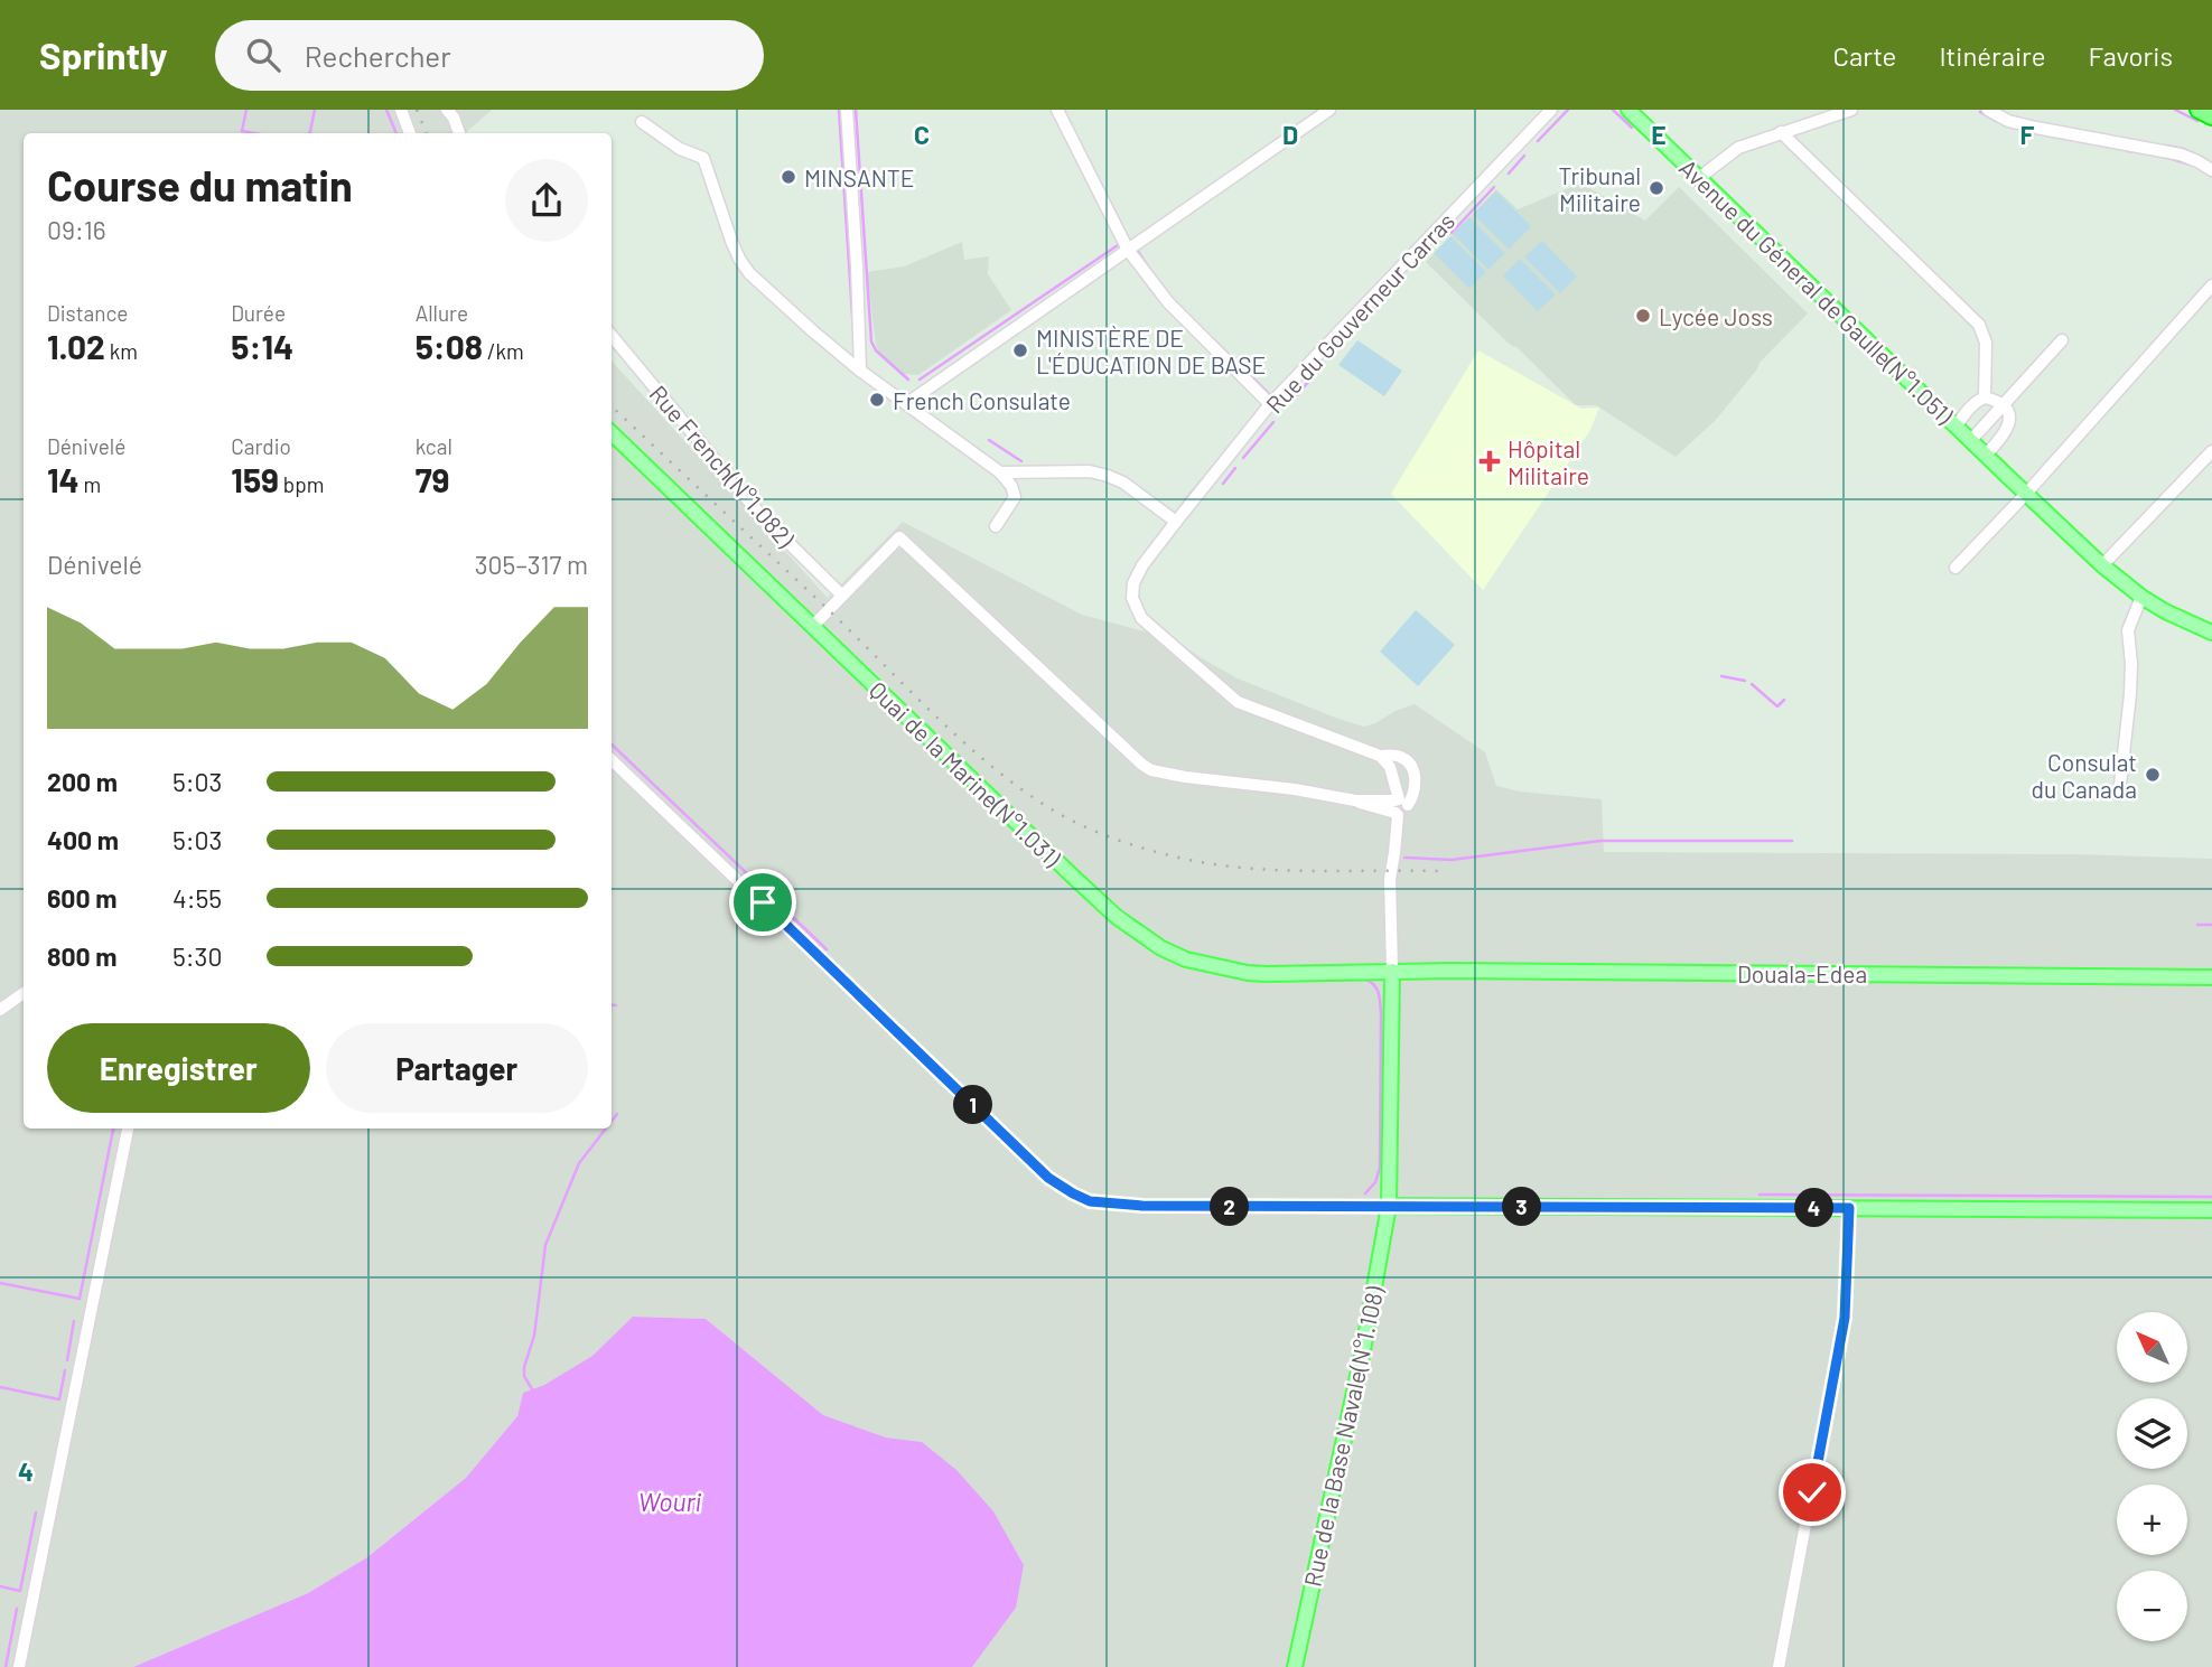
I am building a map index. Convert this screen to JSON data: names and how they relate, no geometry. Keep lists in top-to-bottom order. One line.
{"streets":{"main road":["Avenue du Géneral de Gaulle(N°1.051)","Quai de la Marine(N°1.031)","Douala-Edea","Rue de la Base Navale(N°1.108)"],"street":["Rue du Gouverneur Carras","Rue French(N°1.082)"]},"crossings":[["Quai de la Marine(N°1.031)","Douala-Edea"]],"water":["Wouri"],"places":{"other":["MINSANTE","Tribunal Militaire","Lycée Joss","MINISTÈRE DE L'ÉDUCATION DE BASE","French Consulate","Consulat du Canada"],"health":["Hôpital Militaire"]},"north":"top left","page":{"header":"Sprintly","search":"Rechercher","nav":["Carte","Itinéraire","Favoris"],"heading":["Course du matin","09:16"],"stats":[["Distance","1.02 km"],["Durée","5:14"],["Allure","5:08 /km"],["Dénivelé","14 m"],["Cardio","159 bpm"],["kcal","79"]],"chart":["Dénivelé","305–317 m"],"list":[{"name":"200 m","note":"5:03"},{"name":"400 m","note":"5:03"},{"name":"600 m","note":"4:55"},{"name":"800 m","note":"5:30"}],"buttons":["Enregistrer","Partager"],"pins":["1","2","3","4"],"map_buttons":["+","−"]},"grid":{"columns":["C","D","E","F"],"rows":["4"]}}
